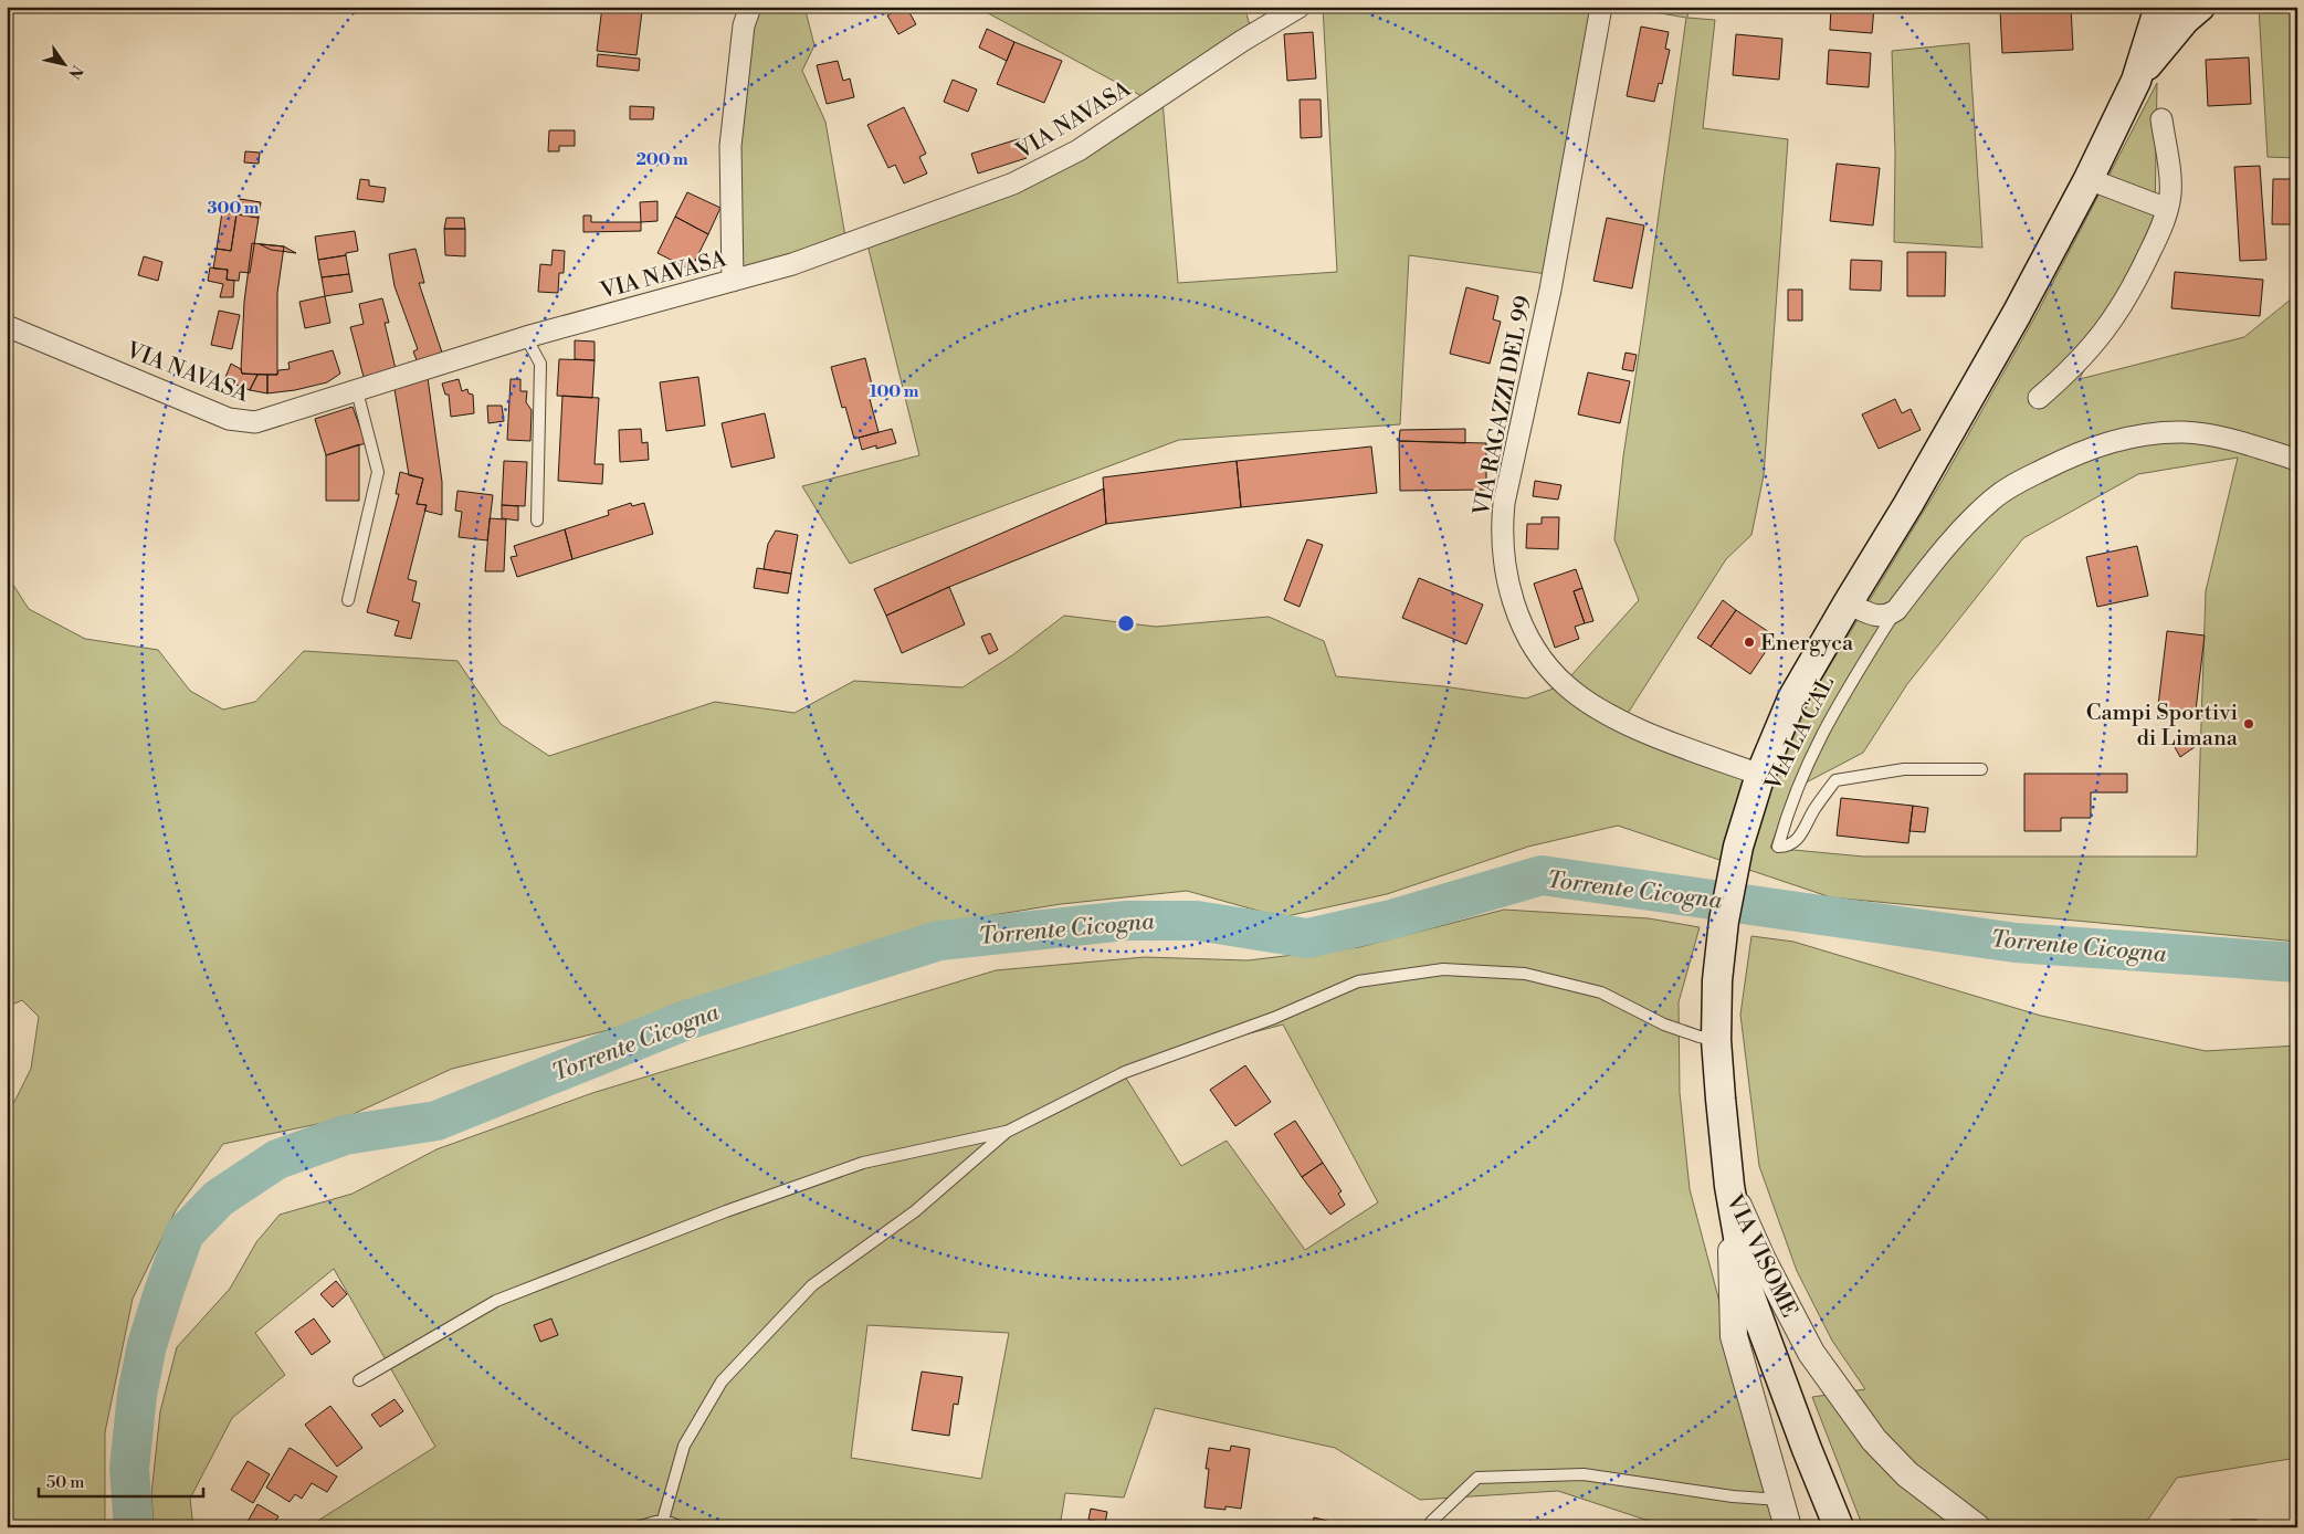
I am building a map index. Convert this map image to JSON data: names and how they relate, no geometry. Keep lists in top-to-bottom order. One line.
{"streets":{"street":["VIA NAVASA","VIA RAGAZZI DEL 99","VIA VISOME"],"lane":["VIA LA CAL"]},"water":["Torrente Cicogna"],"places":["Energyca","Campi Sportivi di Limana"],"scale_bar":"50 m","north":"bottom right","rings":["200 m","300 m","100 m"]}
